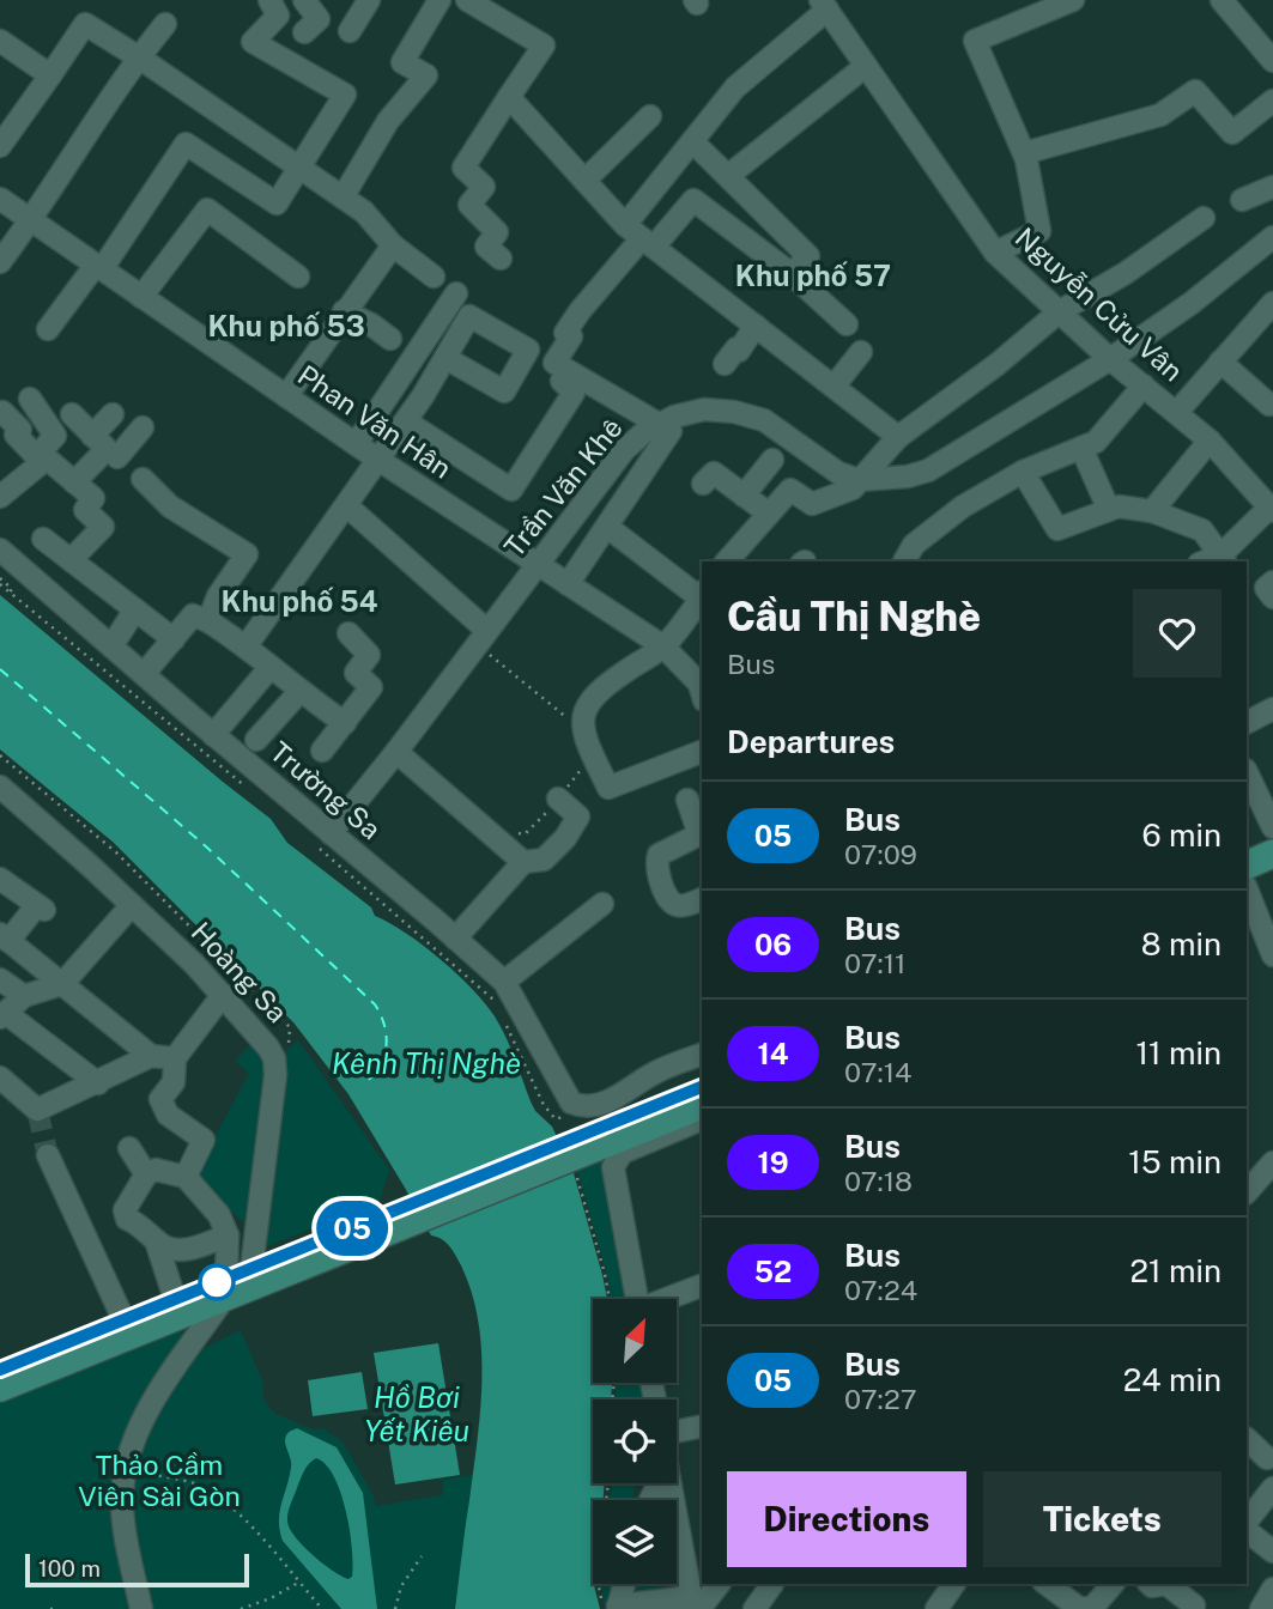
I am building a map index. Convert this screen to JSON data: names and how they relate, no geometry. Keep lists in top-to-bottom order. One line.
{"streets":{"street":["Nguyễn Cửu Vân","Phan Văn Hân","Trần Văn Khê","Trường Sa","Hoàng Sa"]},"crossings":[["Phan Văn Hân","Trần Văn Khê"],["Trần Văn Khê","Trường Sa"]],"districts":["Khu phố 57","Khu phố 53","Khu phố 54"],"water":["Kênh Thị Nghè","Hồ Bơi Yết Kiêu"],"parks":["Thảo Cầm Viên Sài Gòn"],"lines":["bus line 05"],"scale_bar":"100 m","north":"top right","page":{"on_map":"05","heading":[["Cầu Thị Nghè","Bus"],"Departures"],"list":[{"mark":"05","name":"Bus","note":"07:09","value":"6 min"},{"mark":"06","name":"Bus","note":"07:11","value":"8 min"},{"mark":"14","name":"Bus","note":"07:14","value":"11 min"},{"mark":"19","name":"Bus","note":"07:18","value":"15 min"},{"mark":"52","name":"Bus","note":"07:24","value":"21 min"},{"mark":"05","name":"Bus","note":"07:27","value":"24 min"}],"buttons":["Directions","Tickets"],"scale":"100 m"}}
